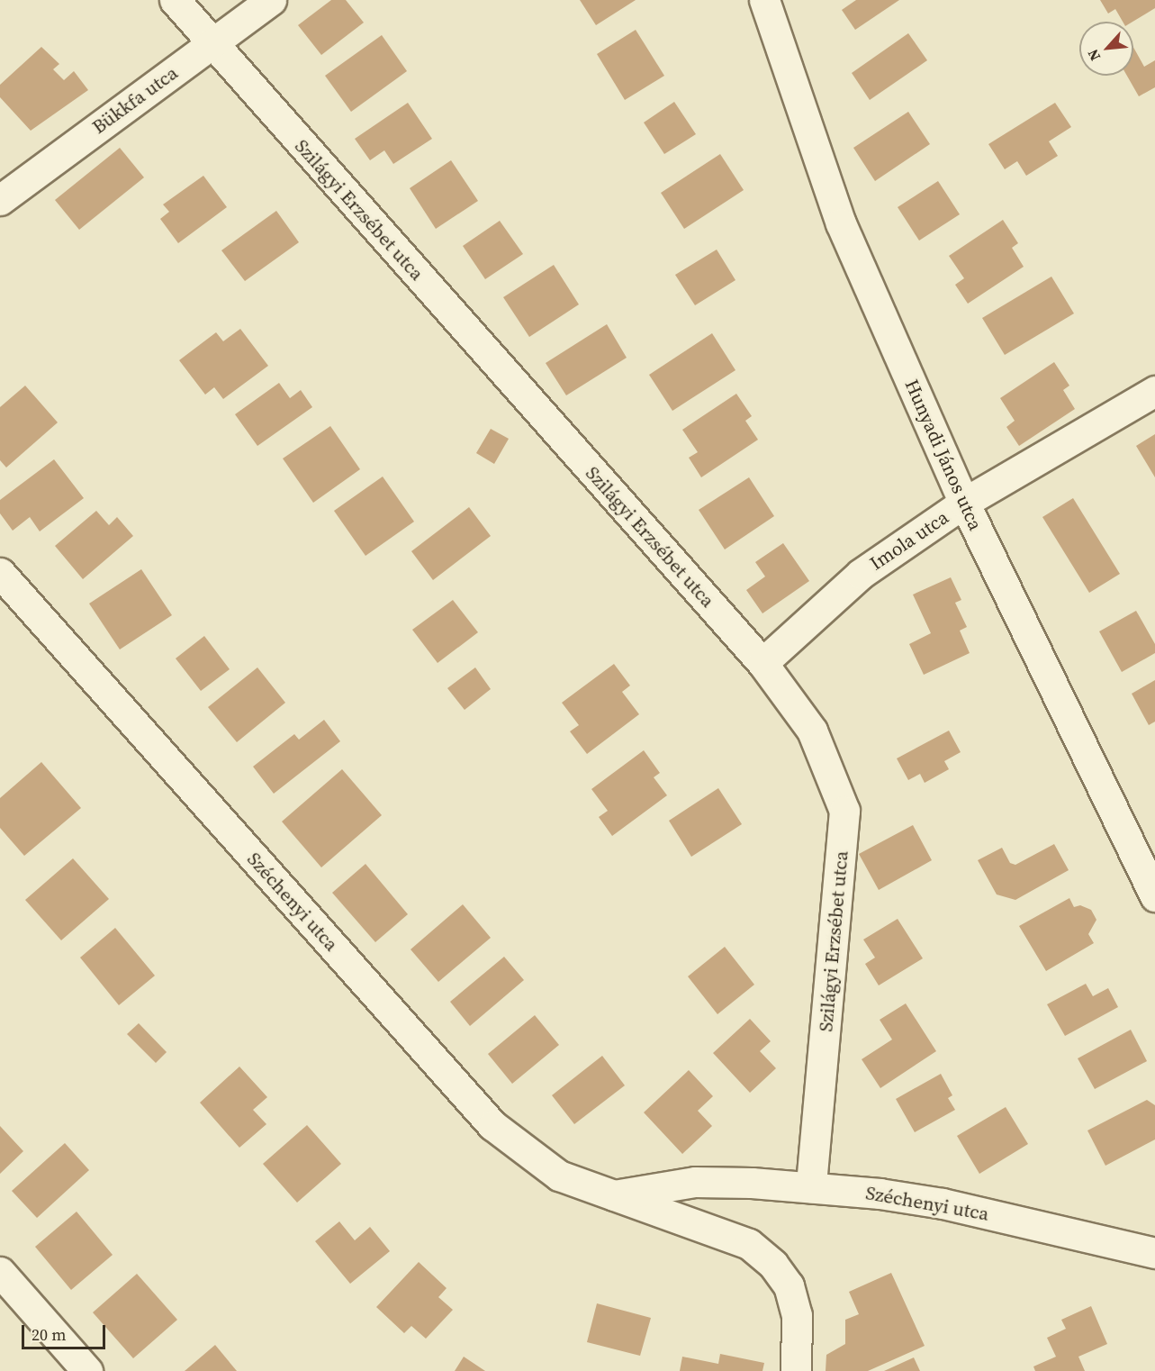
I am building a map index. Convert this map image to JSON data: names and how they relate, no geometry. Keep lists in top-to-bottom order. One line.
{"streets":{"street":["Bükkfa utca","Szilágyi Erzsébet utca","Hunyadi János utca","Imola utca","Széchenyi utca"]},"crossings":[["Bükkfa utca","Szilágyi Erzsébet utca"],["Szilágyi Erzsébet utca","Imola utca"],["Szilágyi Erzsébet utca","Széchenyi utca"],["Hunyadi János utca","Imola utca"]],"scale_bar":"20 m","north":"bottom left"}
